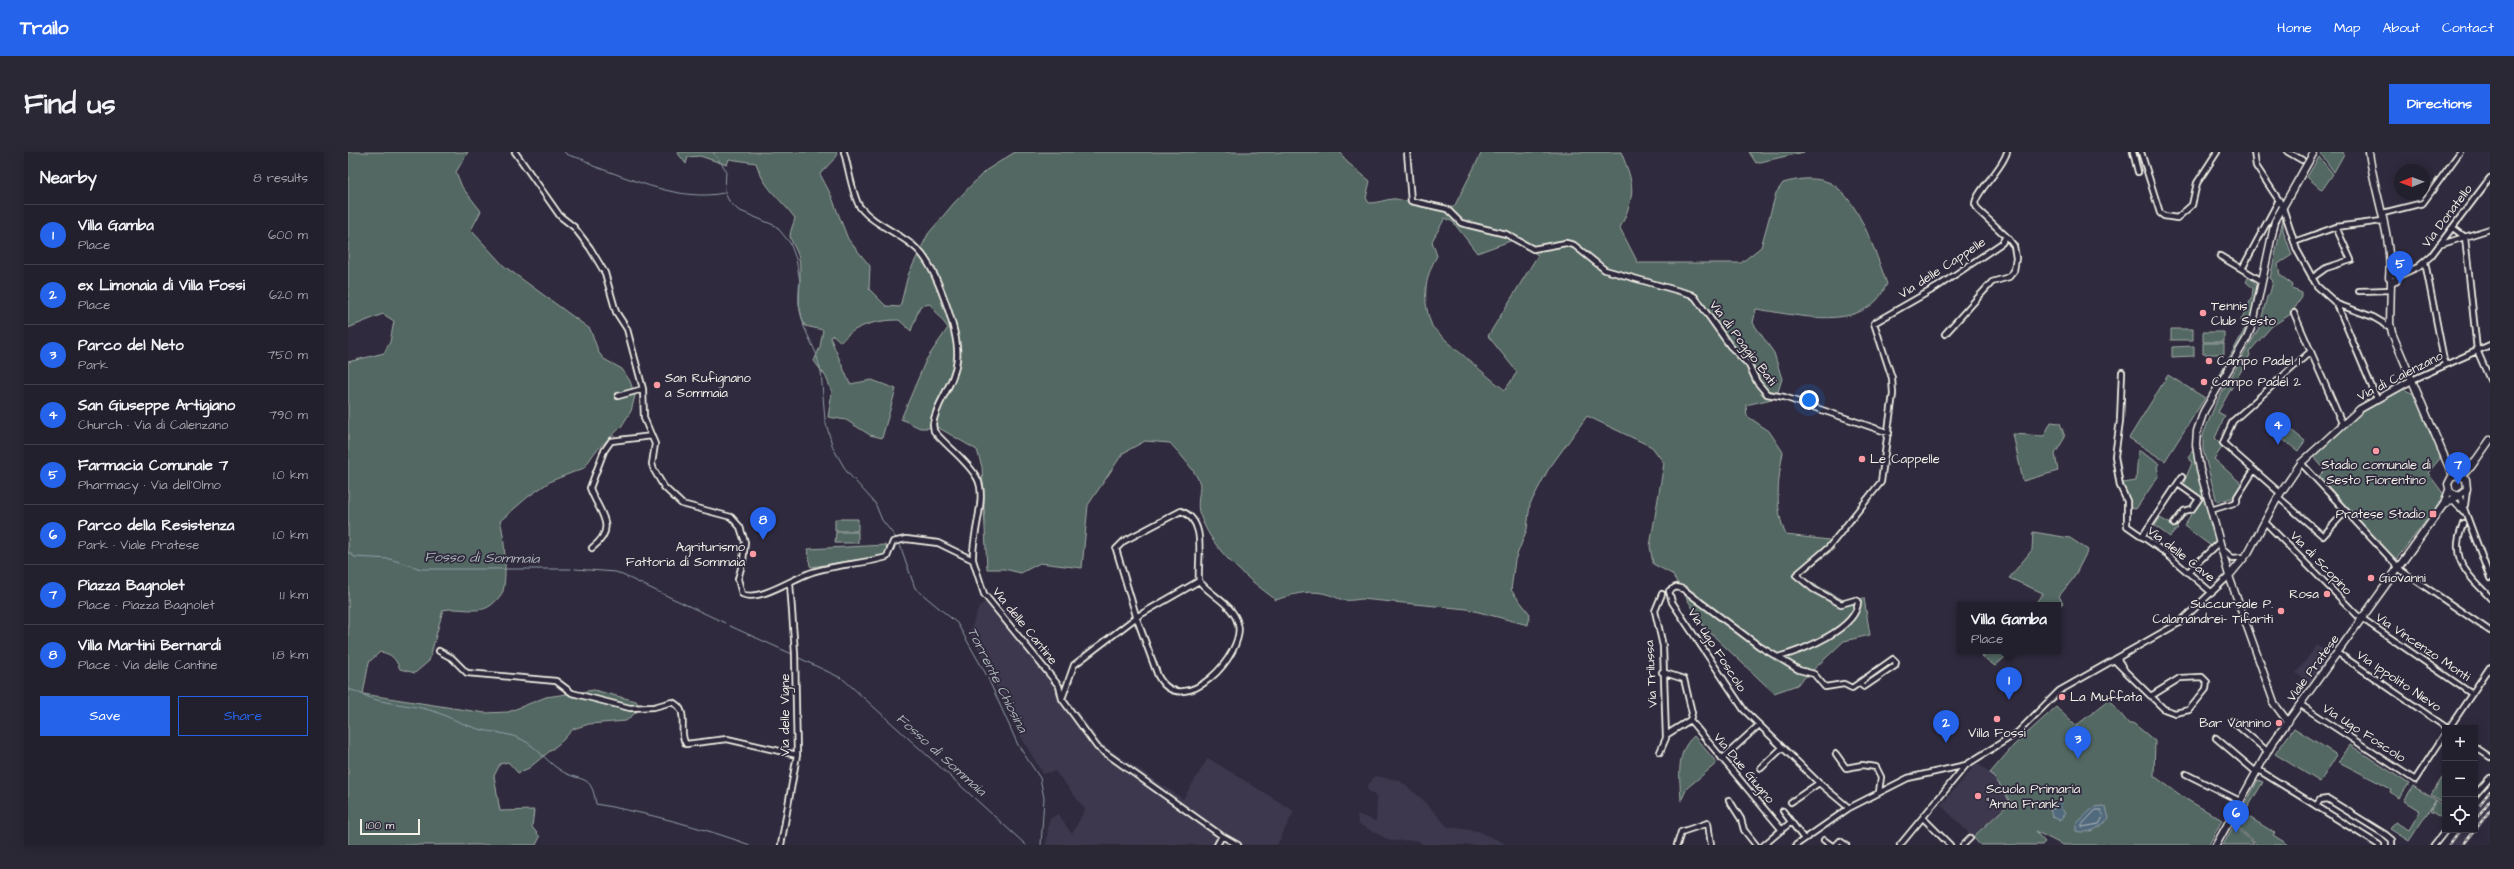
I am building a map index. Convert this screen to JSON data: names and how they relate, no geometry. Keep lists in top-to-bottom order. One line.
{"streets":{"street":["Via Donatello","Via delle Cappelle","Via di Poggio Bati","Via di Calenzano","Via delle Cave","Via di Scopino","Via delle Cantine","Via Vincenzo Monti","Via Ugo Foscolo","Viale Pratese","Via Trilussa","Via Ippolito Nievo","Via delle Vigne","Via Due Giugno"]},"crossings":[["Via delle Cappelle","Via di Poggio Bati"],["Via delle Cappelle","Via Ugo Foscolo"],["Via di Calenzano","Via di Scopino"],["Via di Scopino","Via Vincenzo Monti"],["Via di Scopino","Viale Pratese"],["Via Vincenzo Monti","Viale Pratese"],["Via Ugo Foscolo","Viale Pratese"],["Viale Pratese","Via Ippolito Nievo"]],"water":["Fosso di Sommaia","Torrente Chiosina"],"places":{"other":["Tennis Club Sesto","Campo Padel 1","Campo Padel 2","San Rufignano a Sommaia","Stadio comunale di Sesto Fiorentino","Le Cappelle","Agriturismo Fattoria di Sommaia","Giovanni","Rosa","Succursale P. Calamandrei- Tifariti","La Muffata","Villa Fossi","Bar Vannino","Scuola Primaria \"Anna Frank\""],"transit":["Pratese Stadio"]},"scale_bar":"100 m","north":"left","page":{"header":"Trailo","nav":["Home","Map","About","Contact"],"buttons":["Directions",["Save","Share"]],"title":"Find us","heading":["Nearby","8 results"],"list":[{"mark":"1","name":"Villa Gamba","note":"Place","value":"600 m"},{"mark":"2","name":"ex Limonaia di Villa Fossi","note":"Place","value":"620 m"},{"mark":"3","name":"Parco del Neto","note":"Park","value":"750 m"},{"mark":"4","name":"San Giuseppe Artigiano","note":"Church · Via di Calenzano","value":"790 m"},{"mark":"5","name":"Farmacia Comunale 7","note":"Pharmacy · Via dell'Olmo","value":"1.0 km"},{"mark":"6","name":"Parco della Resistenza","note":"Park · Viale Pratese","value":"1.0 km"},{"mark":"7","name":"Piazza Bagnolet","note":"Place · Piazza Bagnolet","value":"1.1 km"},{"mark":"8","name":"Villa Martini Bernardi","note":"Place · Via delle Cantine","value":"1.8 km"}],"pins":["5","4","7","8","1","2","3","6"],"popup":["Villa Gamba","Place"],"map_buttons":["+","−"],"scale":"100 m"}}
